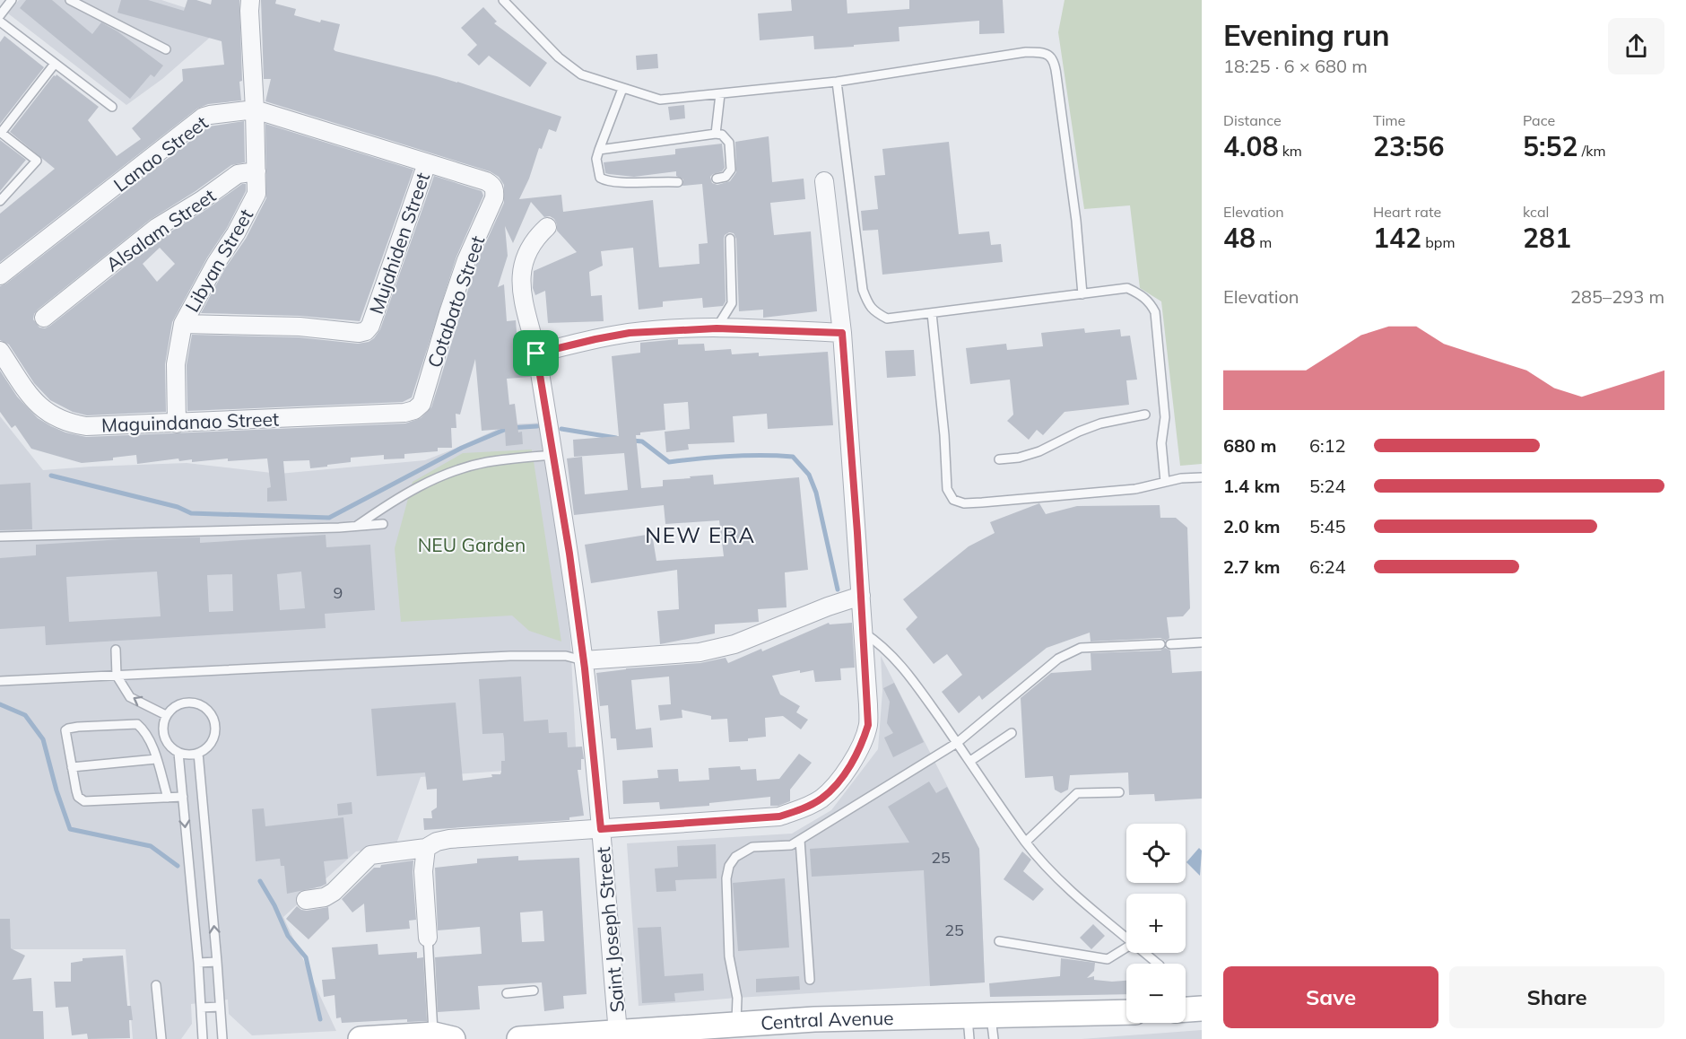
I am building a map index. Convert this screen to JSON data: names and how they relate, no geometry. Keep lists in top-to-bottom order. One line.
{"streets":{"main road":["Central Avenue"],"street":["Lanao Street","Alsalam Street","Mujahiden Street","Libyan Street","Cotabato Street","Maguindanao Street","Saint Joseph Street"]},"crossings":[["Lanao Street","Mujahiden Street"],["Lanao Street","Libyan Street"],["Lanao Street","Cotabato Street"],["Alsalam Street","Libyan Street"],["Mujahiden Street","Libyan Street"],["Libyan Street","Maguindanao Street"],["Cotabato Street","Maguindanao Street"],["Saint Joseph Street","Central Avenue"]],"districts":["NEW ERA"],"parks":["NEU Garden"],"house_numbers":["9","25","25"],"page":{"heading":["Evening run","18:25 · 6 × 680 m"],"stats":[["Distance","4.08 km"],["Time","23:56"],["Pace","5:52 /km"],["Elevation","48 m"],["Heart rate","142 bpm"],["kcal","281"]],"chart":["Elevation","285–293 m"],"list":[{"name":"680 m","note":"6:12"},{"name":"1.4 km","note":"5:24"},{"name":"2.0 km","note":"5:45"},{"name":"2.7 km","note":"6:24"}],"map_buttons":["+","−"],"buttons":["Save","Share"]}}
